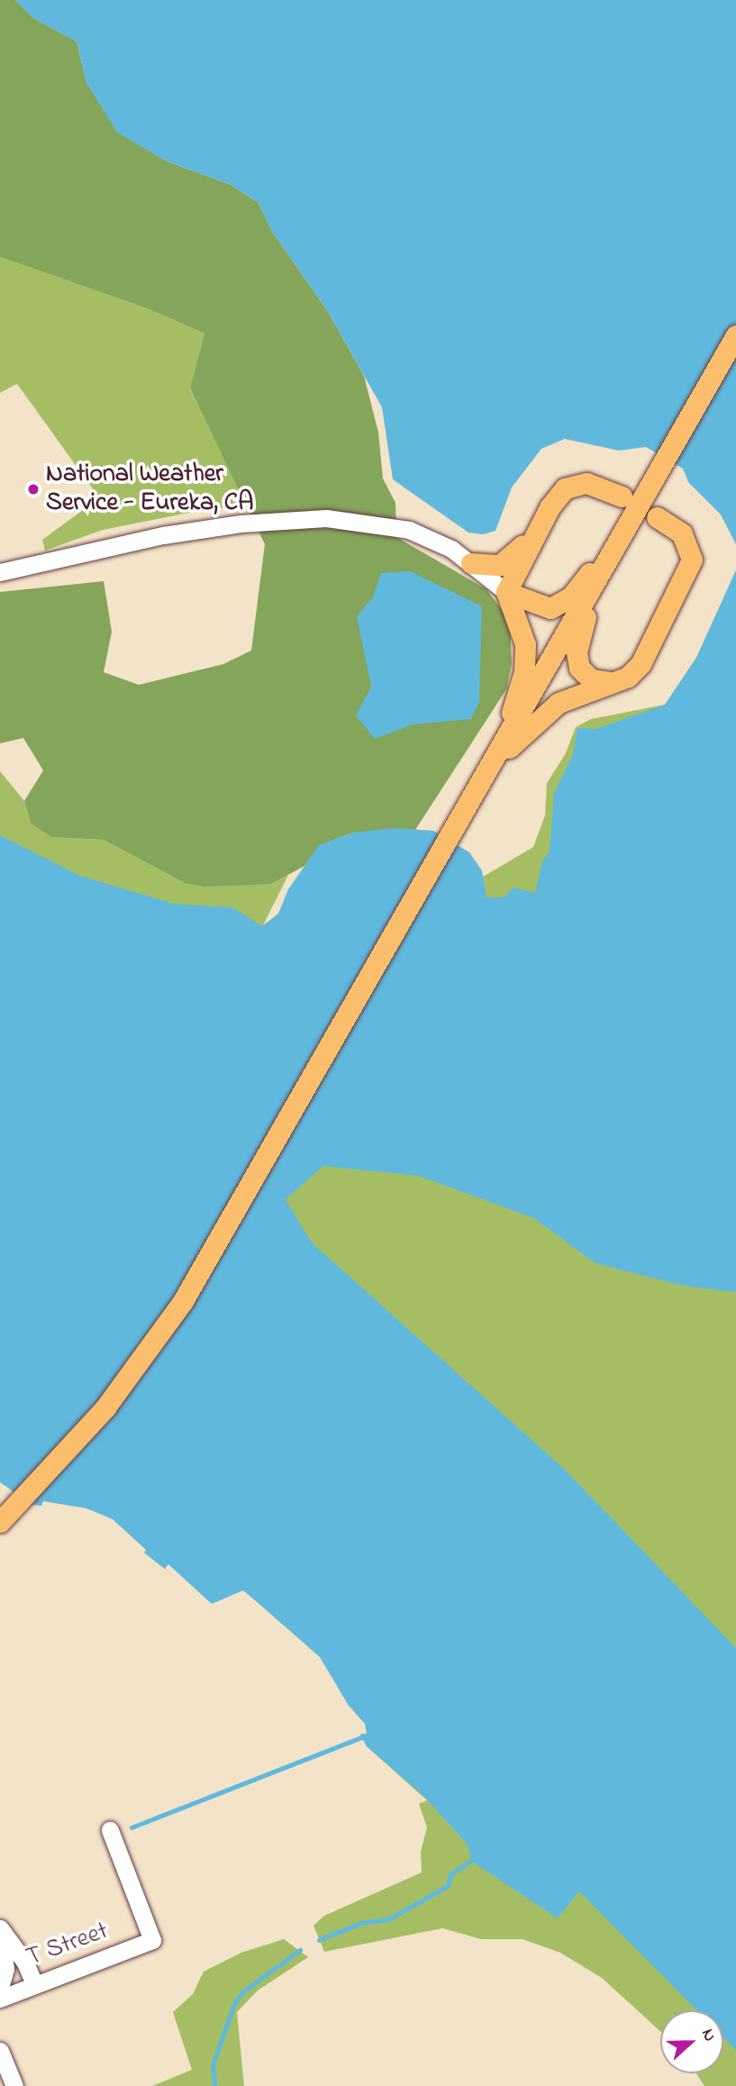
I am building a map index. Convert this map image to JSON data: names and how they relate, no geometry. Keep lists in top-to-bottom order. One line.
{"streets":{"street":["T Street"]},"places":["National Weather Service - Eureka, CA"],"north":"right"}
